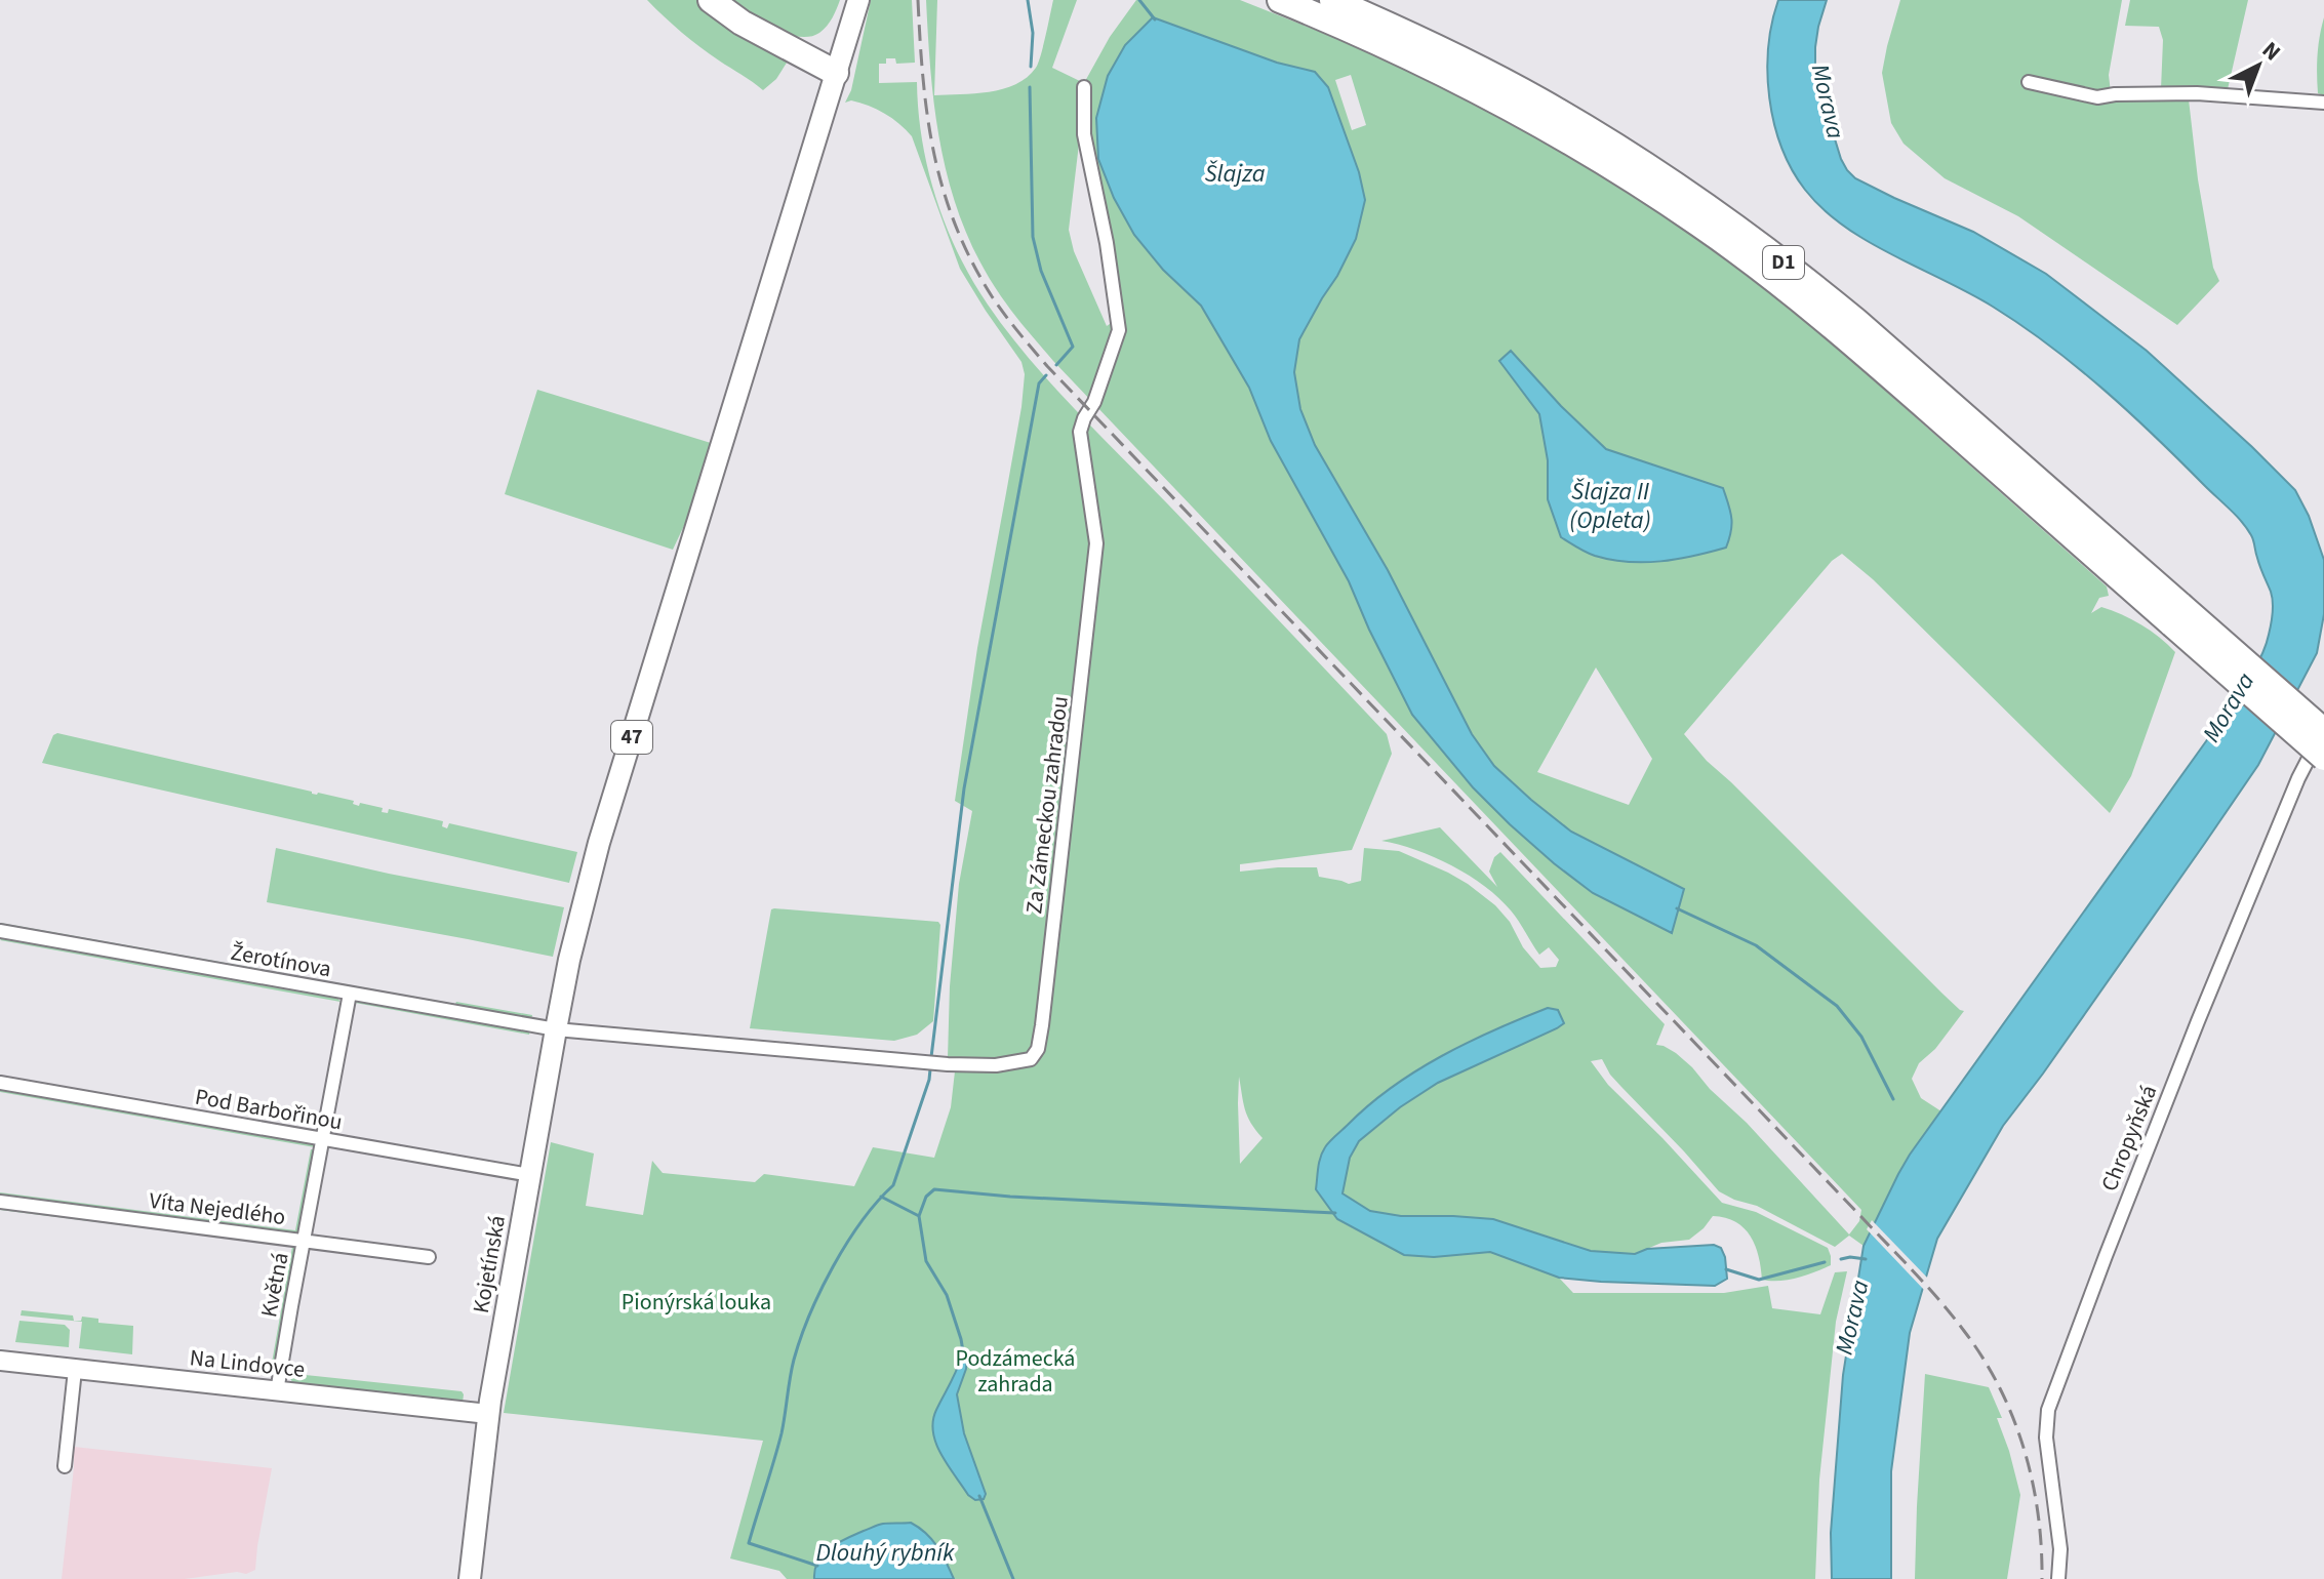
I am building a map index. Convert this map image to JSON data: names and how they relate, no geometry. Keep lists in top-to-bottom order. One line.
{"streets":{"highway":["D1"],"main road":["47","Kojetínská","Na Lindovce"],"street":["Za Zámeckou zahradou","Žerotínova","Pod Barbořinou","Chropyňská","Víta Nejedlého","Květná"]},"crossings":[["D1","Chropyňská"],["47","Kojetínská"],["Za Zámeckou zahradou","Žerotínova"],["Za Zámeckou zahradou","Kojetínská"],["Žerotínova","Kojetínská"],["Žerotínova","Květná"],["Pod Barbořinou","Kojetínská"],["Pod Barbořinou","Květná"],["Víta Nejedlého","Květná"],["Kojetínská","Na Lindovce"],["Květná","Na Lindovce"]],"water":["Morava","Šlajza","Šlajza II (Opleta)","Dlouhý rybník"],"parks":["Pionýrská louka","Podzámecká zahrada"],"north":"top right"}
